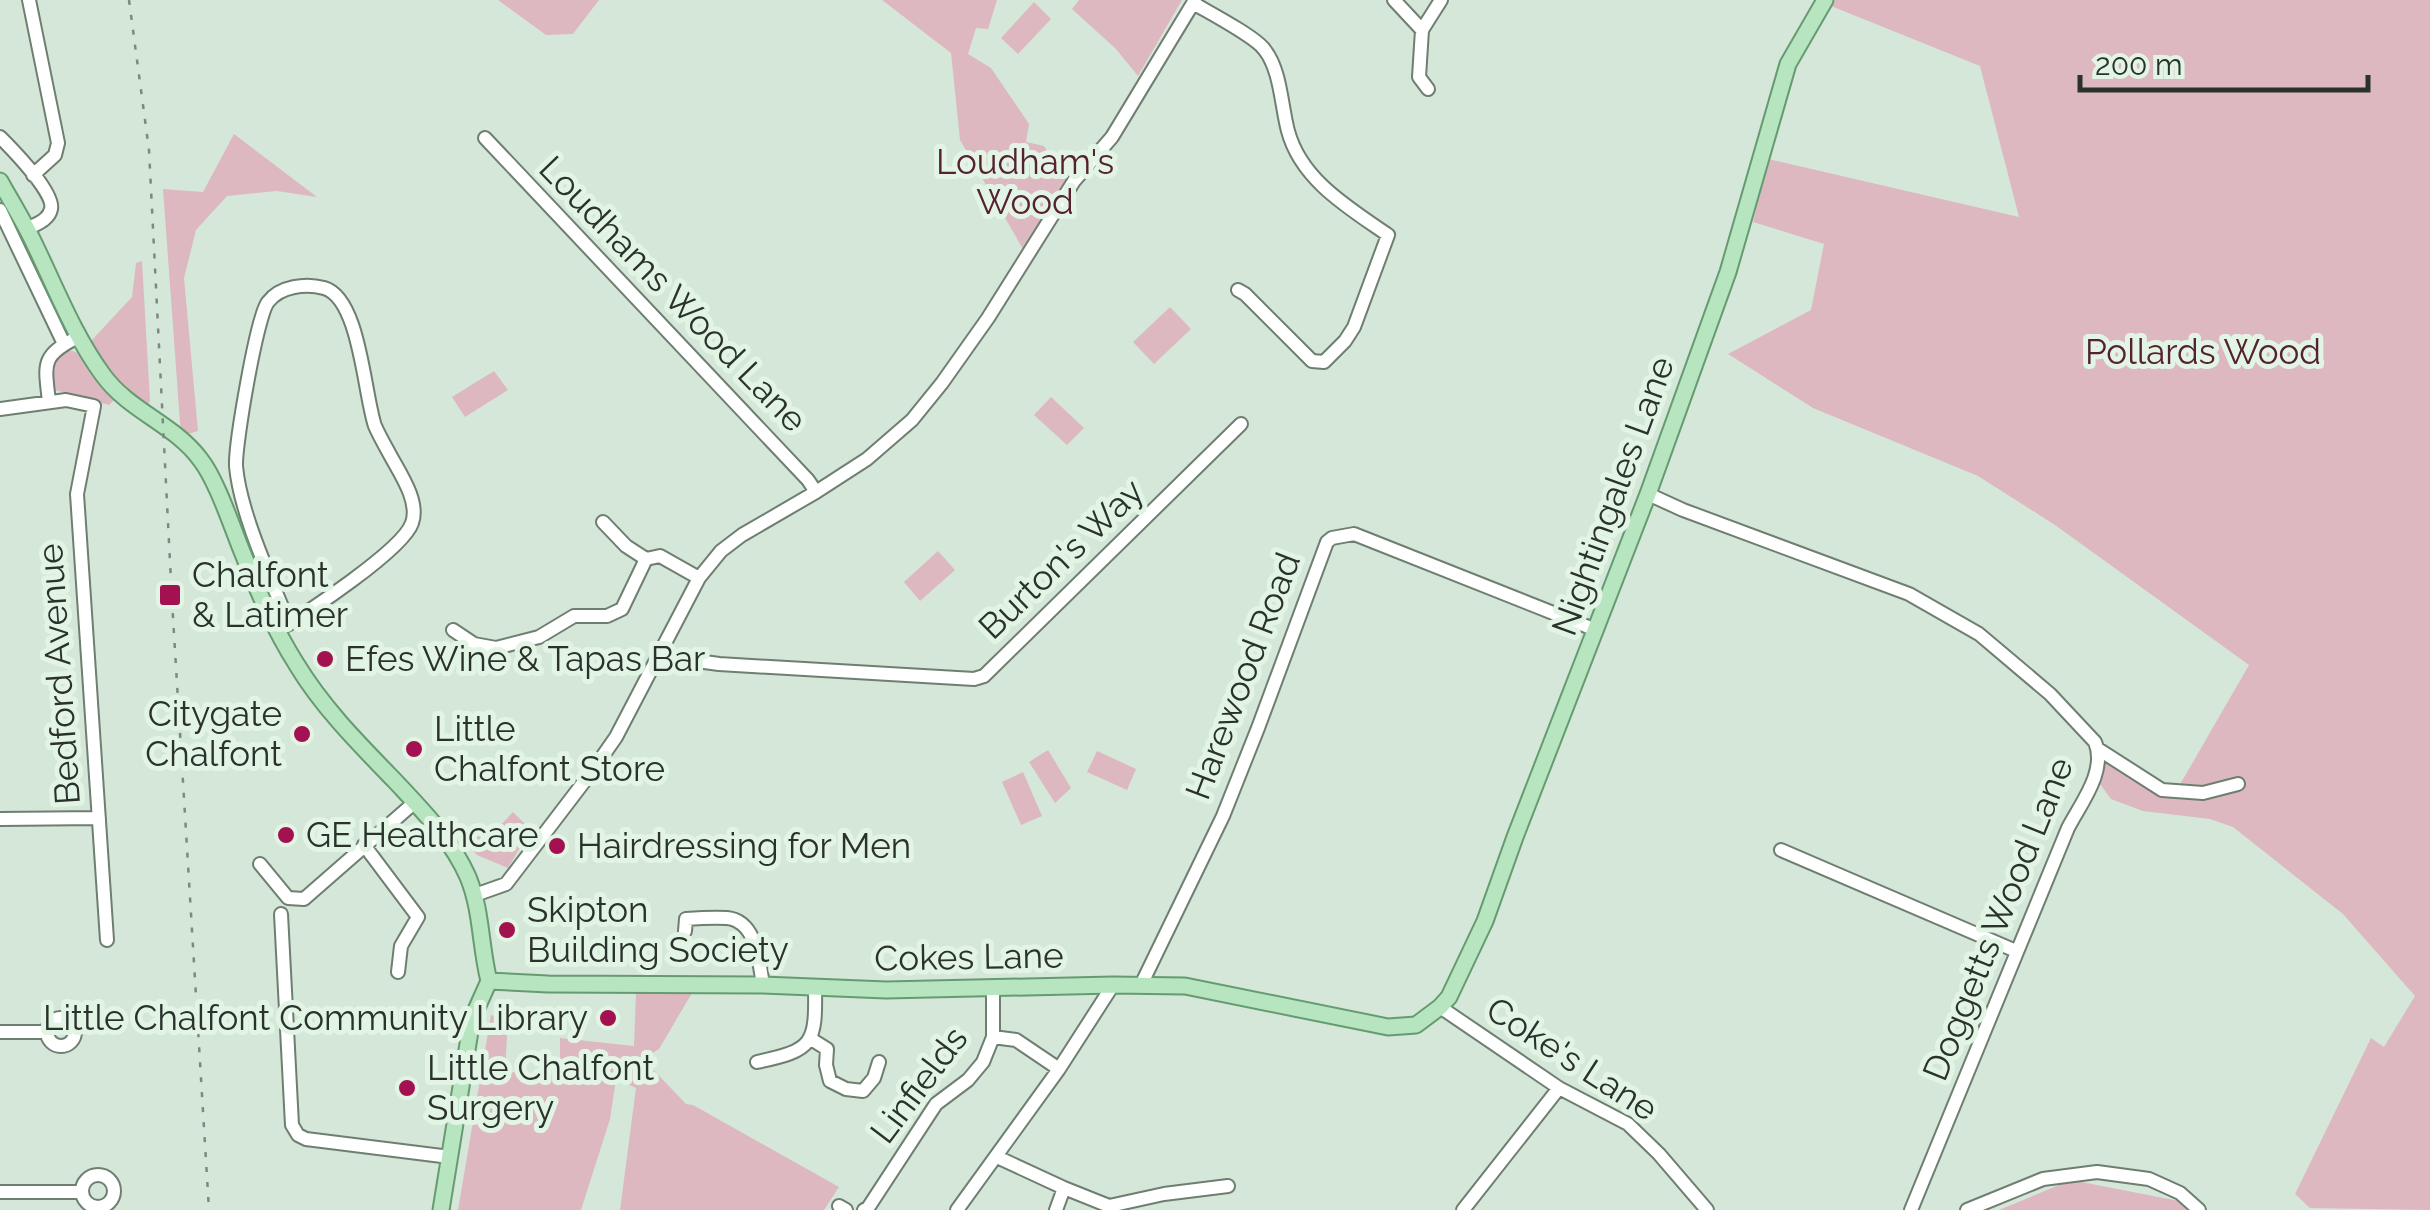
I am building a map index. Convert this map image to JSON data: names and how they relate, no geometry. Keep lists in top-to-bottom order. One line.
{"streets":{"main road":["Nightingales Lane","Cokes Lane"],"street":["Loudhams Wood Lane","Burton's Way","Bedford Avenue","Harewood Road","Doggetts Wood Lane","Coke's Lane","Linfields"]},"crossings":[["Nightingales Lane","Harewood Road"],["Nightingales Lane","Doggetts Wood Lane"],["Nightingales Lane","Cokes Lane"],["Nightingales Lane","Coke's Lane"],["Harewood Road","Cokes Lane"],["Cokes Lane","Coke's Lane"],["Cokes Lane","Linfields"]],"parks":["Loudham's Wood","Pollards Wood"],"places":{"transit":["Chalfont & Latimer"],"other":["Efes Wine & Tapas Bar","Citygate Chalfont","Little Chalfont Store","GE Healthcare","Hairdressing for Men","Skipton Building Society","Little Chalfont Community Library","Little Chalfont Surgery"]},"scale_bar":"200 m"}
